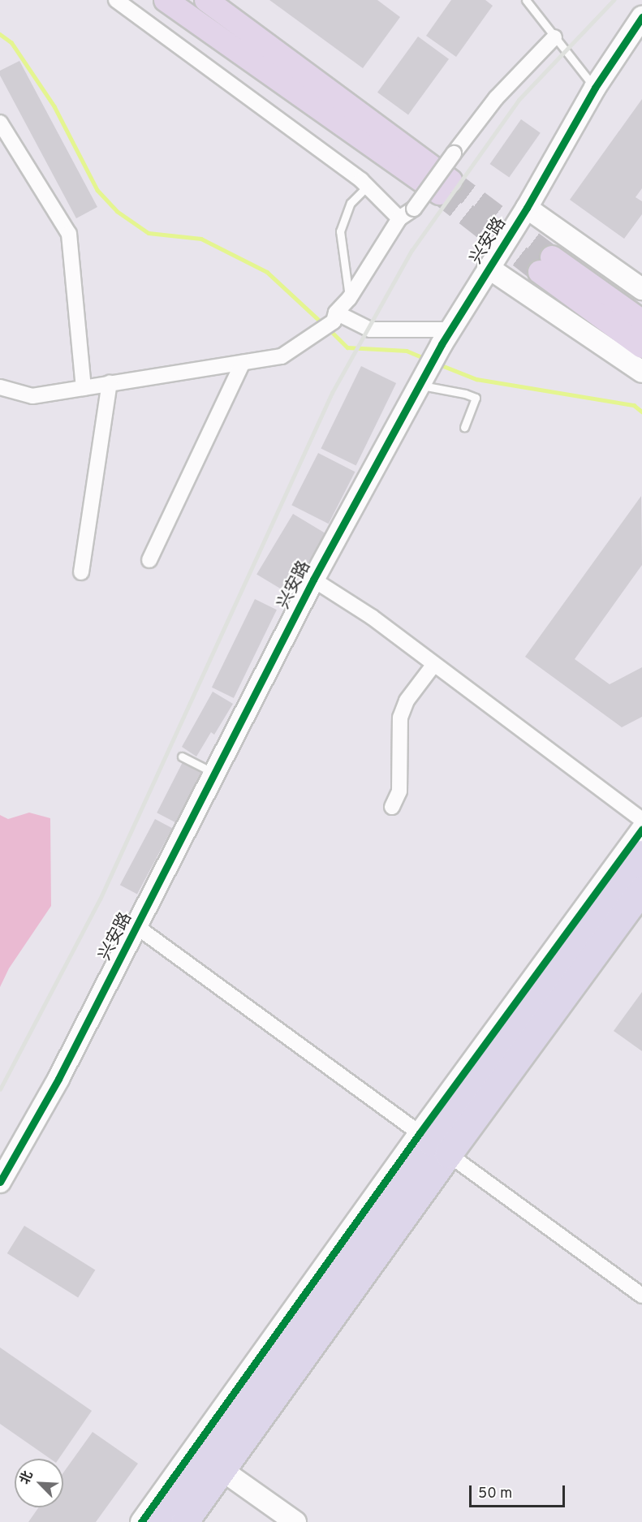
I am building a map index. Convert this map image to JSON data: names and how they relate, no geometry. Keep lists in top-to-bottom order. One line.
{"streets":{"street":["兴安路"]},"scale_bar":"50 m","north":"top left"}
